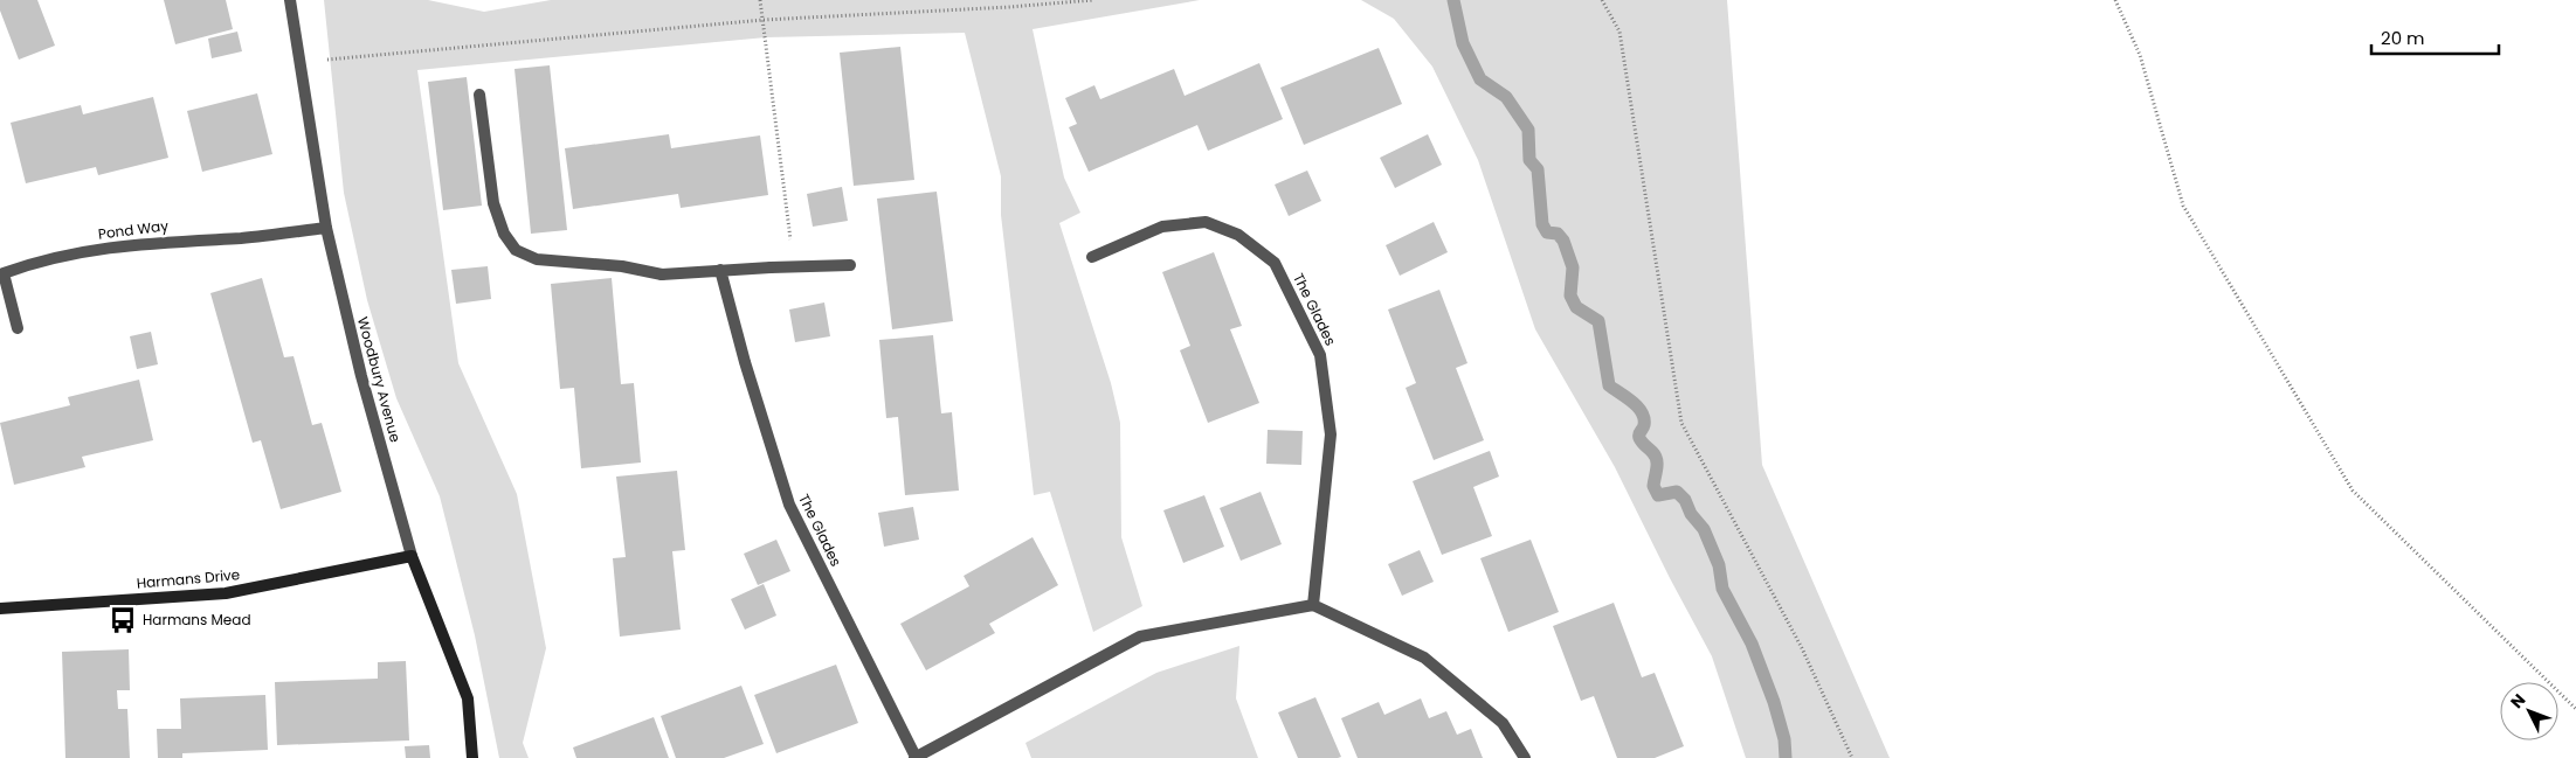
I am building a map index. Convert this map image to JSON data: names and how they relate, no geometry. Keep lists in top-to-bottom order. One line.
{"streets":{"street":["Pond Way","The Glades","Woodbury Avenue","Harmans Drive"]},"crossings":[["Pond Way","Woodbury Avenue"],["Woodbury Avenue","Harmans Drive"]],"places":{"bus stop":["Harmans Mead"]},"scale_bar":"20 m","north":"top left"}
